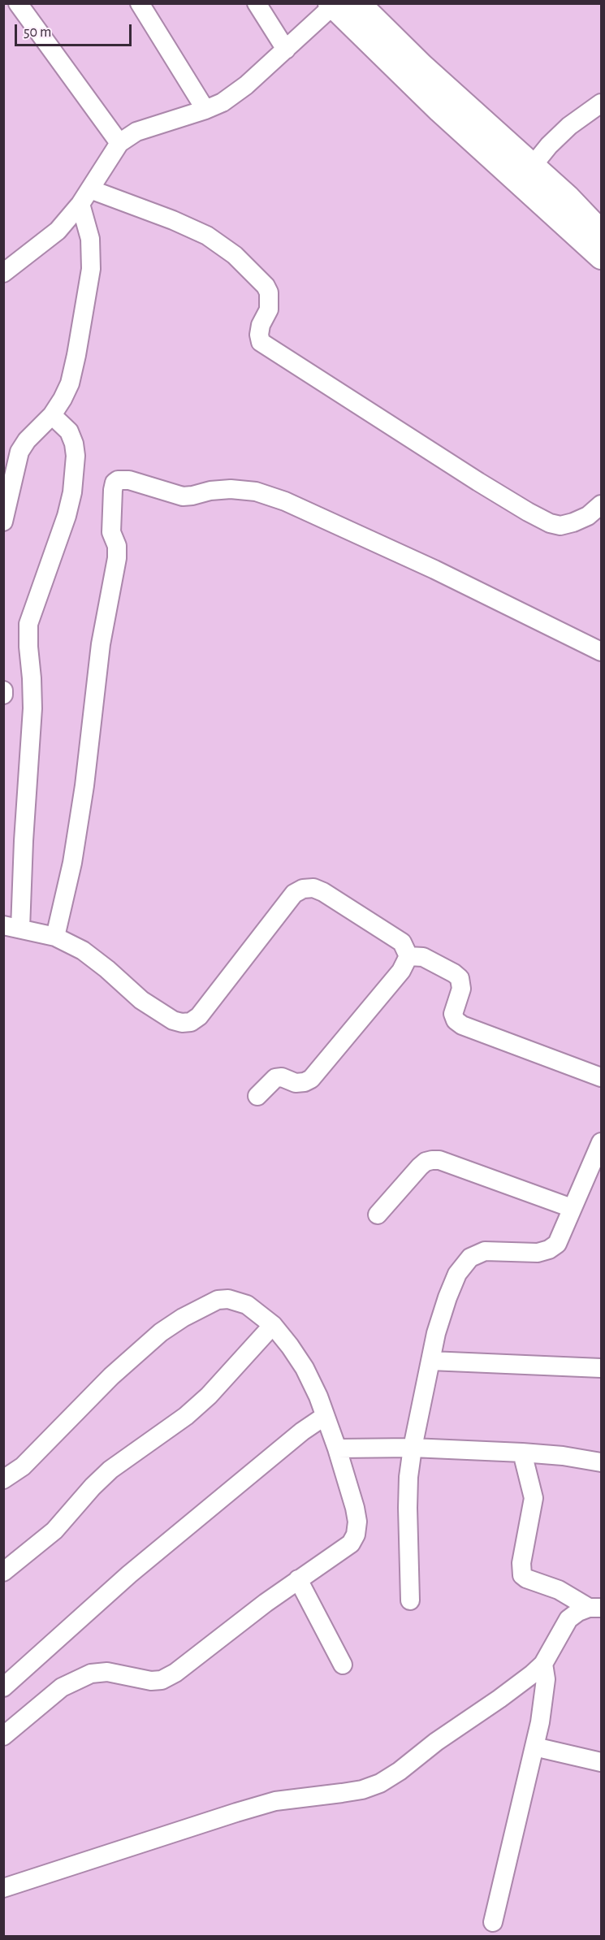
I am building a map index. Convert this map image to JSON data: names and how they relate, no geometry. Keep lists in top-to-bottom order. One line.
{"scale_bar":"50 m"}
